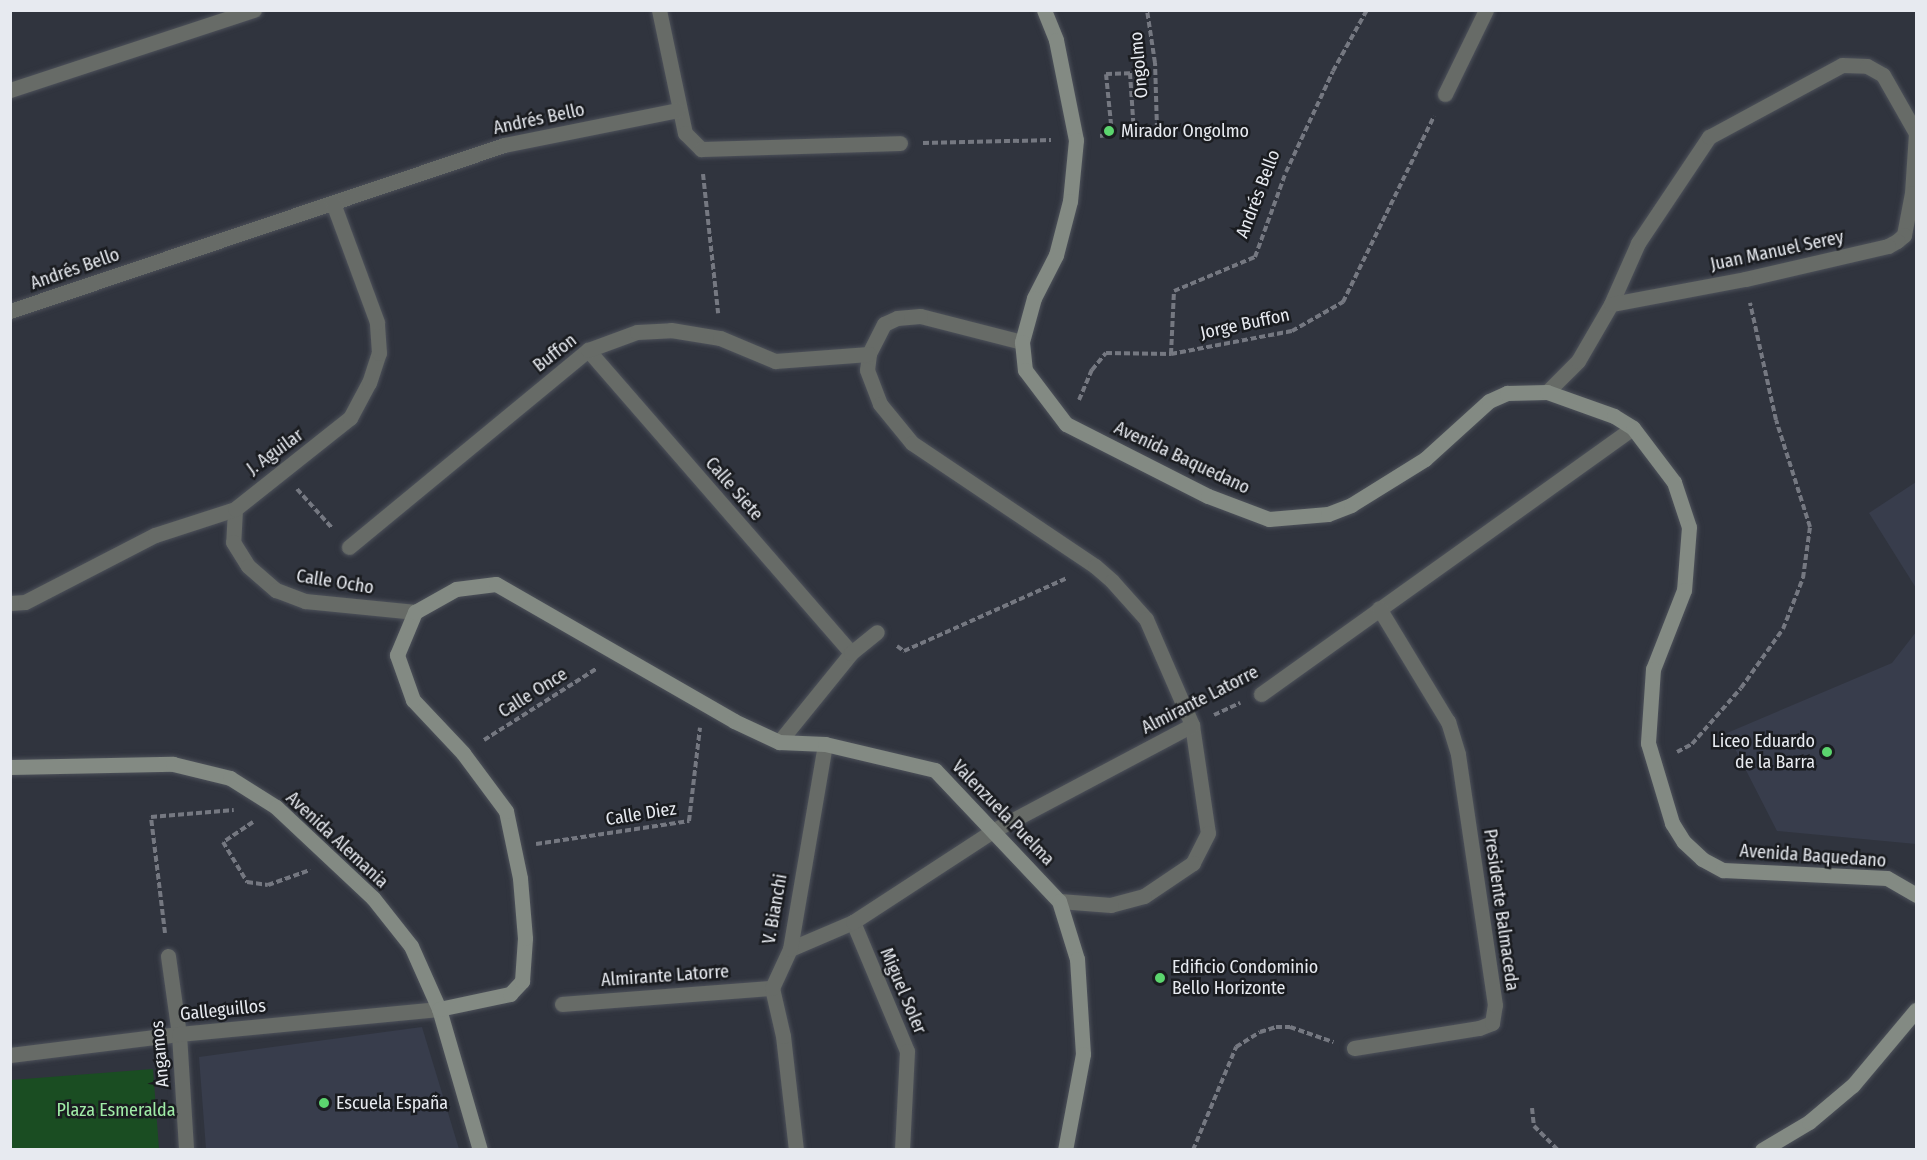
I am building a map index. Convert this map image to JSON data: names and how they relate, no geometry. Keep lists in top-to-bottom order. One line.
{"streets":{"street":["Andrés Bello","Juan Manuel Serey","Buffon","J. Aguilar","Avenida Baquedano","Calle Siete","Calle Ocho","Almirante Latorre","Valenzuela Puelma","Avenida Alemania","V. Bianchi","Presidente Balmaceda","Miguel Soler","Galleguillos","Angamos"],"path":["Ongolmo","Jorge Buffon","Calle Once","Calle Diez"]},"crossings":[["Ongolmo","Avenida Baquedano"],["Andrés Bello","Jorge Buffon"],["Andrés Bello","J. Aguilar"],["Juan Manuel Serey","Avenida Baquedano"],["Jorge Buffon","Avenida Baquedano"],["Buffon","Calle Siete"],["J. Aguilar","Calle Ocho"],["Avenida Baquedano","Almirante Latorre"],["Calle Ocho","Valenzuela Puelma"],["Calle Once","Valenzuela Puelma"],["Almirante Latorre","Valenzuela Puelma"],["Almirante Latorre","V. Bianchi"],["Almirante Latorre","Presidente Balmaceda"],["Almirante Latorre","Miguel Soler"],["Valenzuela Puelma","Calle Diez"],["Valenzuela Puelma","V. Bianchi"],["Avenida Alemania","Galleguillos"],["Galleguillos","Angamos"]],"parks":["Plaza Esmeralda"],"places":["Mirador Ongolmo","Liceo Eduardo de la Barra","Edificio Condominio Bello Horizonte","Escuela España"]}
